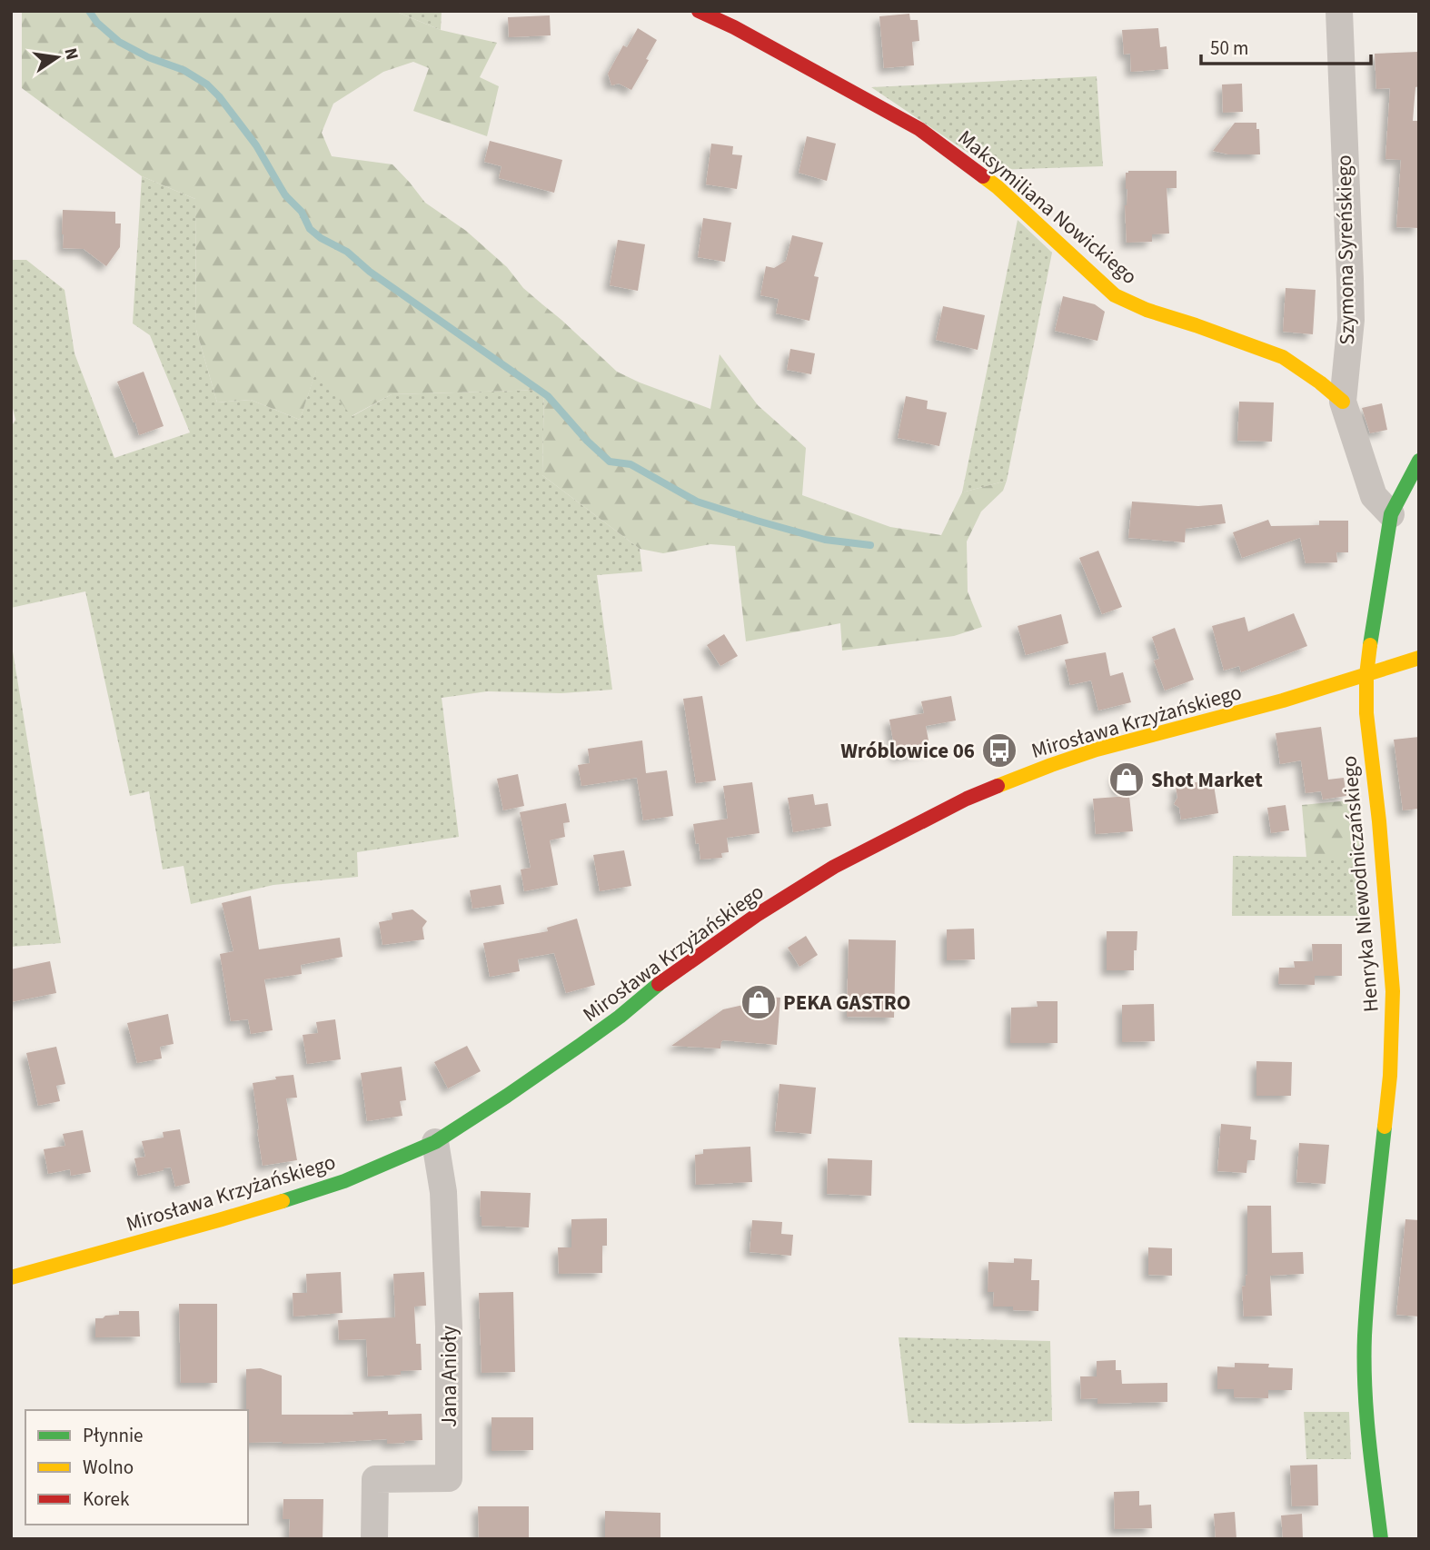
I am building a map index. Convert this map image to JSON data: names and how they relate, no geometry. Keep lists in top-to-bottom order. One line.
{"streets":{"street":["Maksymiliana Nowickiego","Szymona Syreńskiego","Mirosława Krzyżańskiego","Henryka Niewodniczańskiego","Jana Anioły"]},"crossings":[["Maksymiliana Nowickiego","Szymona Syreńskiego"],["Szymona Syreńskiego","Henryka Niewodniczańskiego"],["Mirosława Krzyżańskiego","Henryka Niewodniczańskiego"],["Mirosława Krzyżańskiego","Jana Anioły"]],"places":{"bus stop":["Wróblowice 06"],"shop":["Shot Market","PEKA GASTRO"]},"legend":["Płynnie","Wolno","Korek"],"scale_bar":"50 m","north":"right"}
